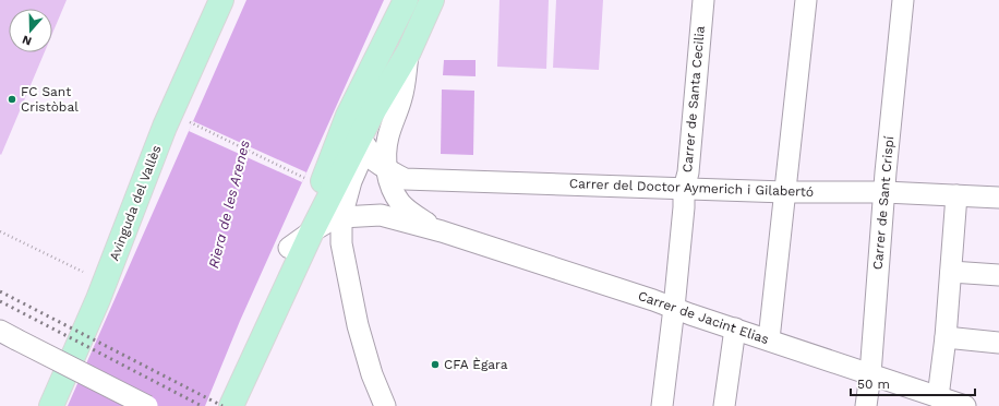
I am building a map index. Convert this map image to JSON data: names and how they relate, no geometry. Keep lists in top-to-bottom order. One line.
{"streets":{"main road":["Avinguda del Vallès"],"street":["Carrer de Santa Cecilia","Carrer del Doctor Aymerich i Gilabertó","Carrer de Sant Crispí","Carrer de Jacint Elias"]},"crossings":[["Carrer de Santa Cecilia","Carrer del Doctor Aymerich i Gilabertó"],["Carrer de Santa Cecilia","Carrer de Jacint Elias"],["Carrer del Doctor Aymerich i Gilabertó","Carrer de Sant Crispí"],["Carrer del Doctor Aymerich i Gilabertó","Carrer de Jacint Elias"],["Carrer de Sant Crispí","Carrer de Jacint Elias"]],"water":["Riera de les Arenes"],"places":["FC Sant Cristòbal","CFA Ègara"],"scale_bar":"50 m","north":"bottom"}
